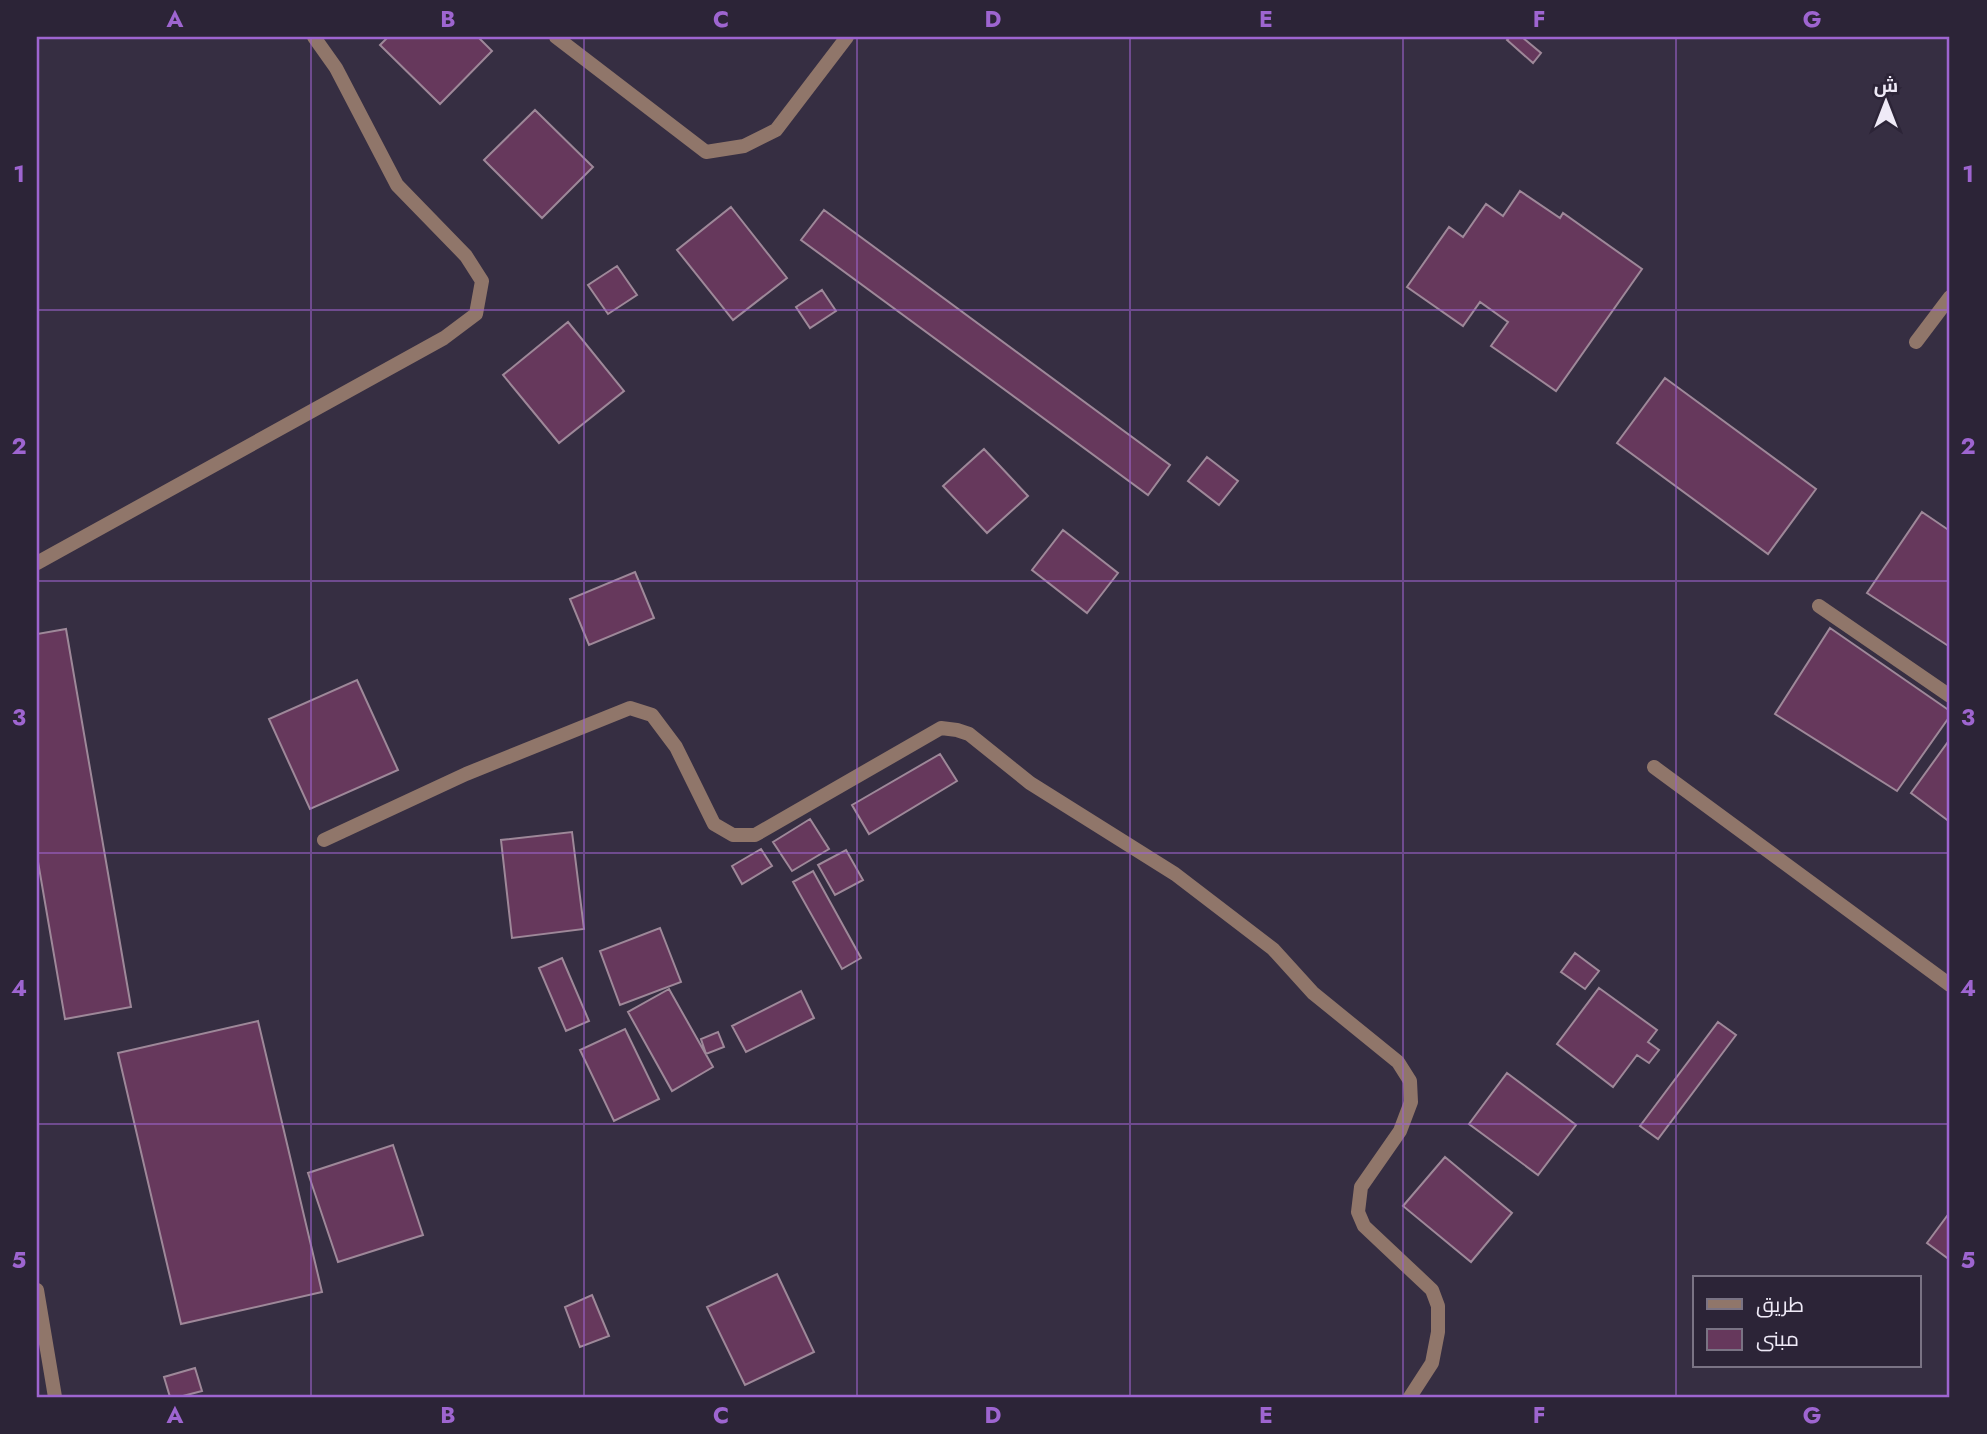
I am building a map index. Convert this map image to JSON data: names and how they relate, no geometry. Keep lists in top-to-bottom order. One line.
{"legend":["طريق","مبنى"],"north":"top","grid":{"columns":["A","B","C","D","E","F","G"],"rows":["1","2","3","4","5"]}}
